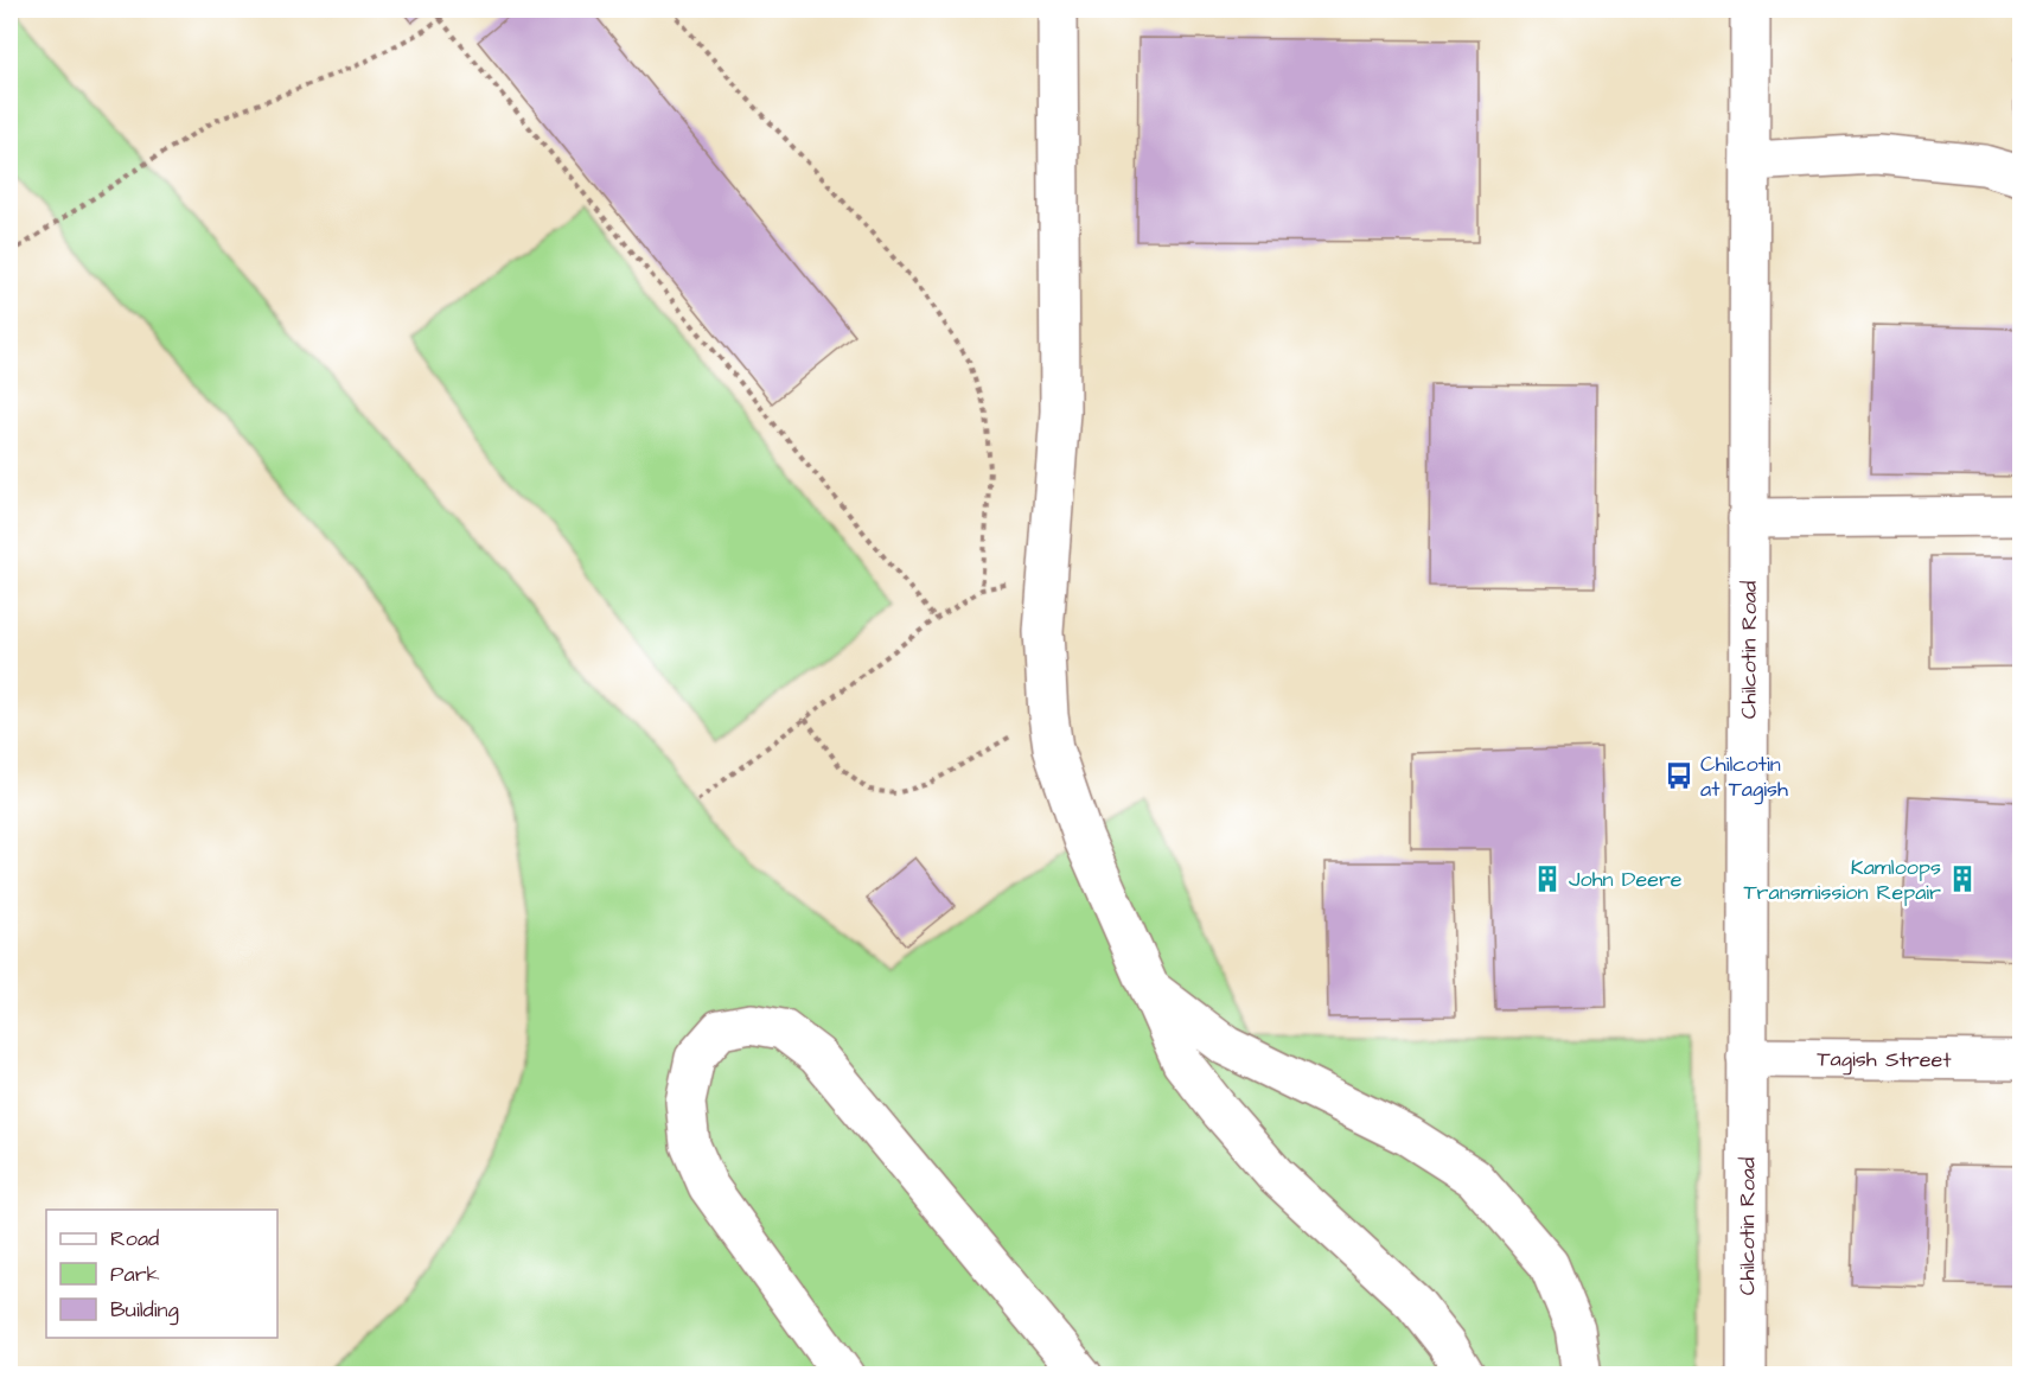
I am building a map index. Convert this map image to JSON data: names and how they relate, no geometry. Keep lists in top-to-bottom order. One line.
{"streets":{"street":["Chilcotin Road","Tagish Street"]},"crossings":[["Chilcotin Road","Tagish Street"]],"places":{"bus stop":["Chilcotin at Tagish"],"building":["John Deere","Kamloops Transmission Repair"]},"legend":["Road","Park","Building"]}
